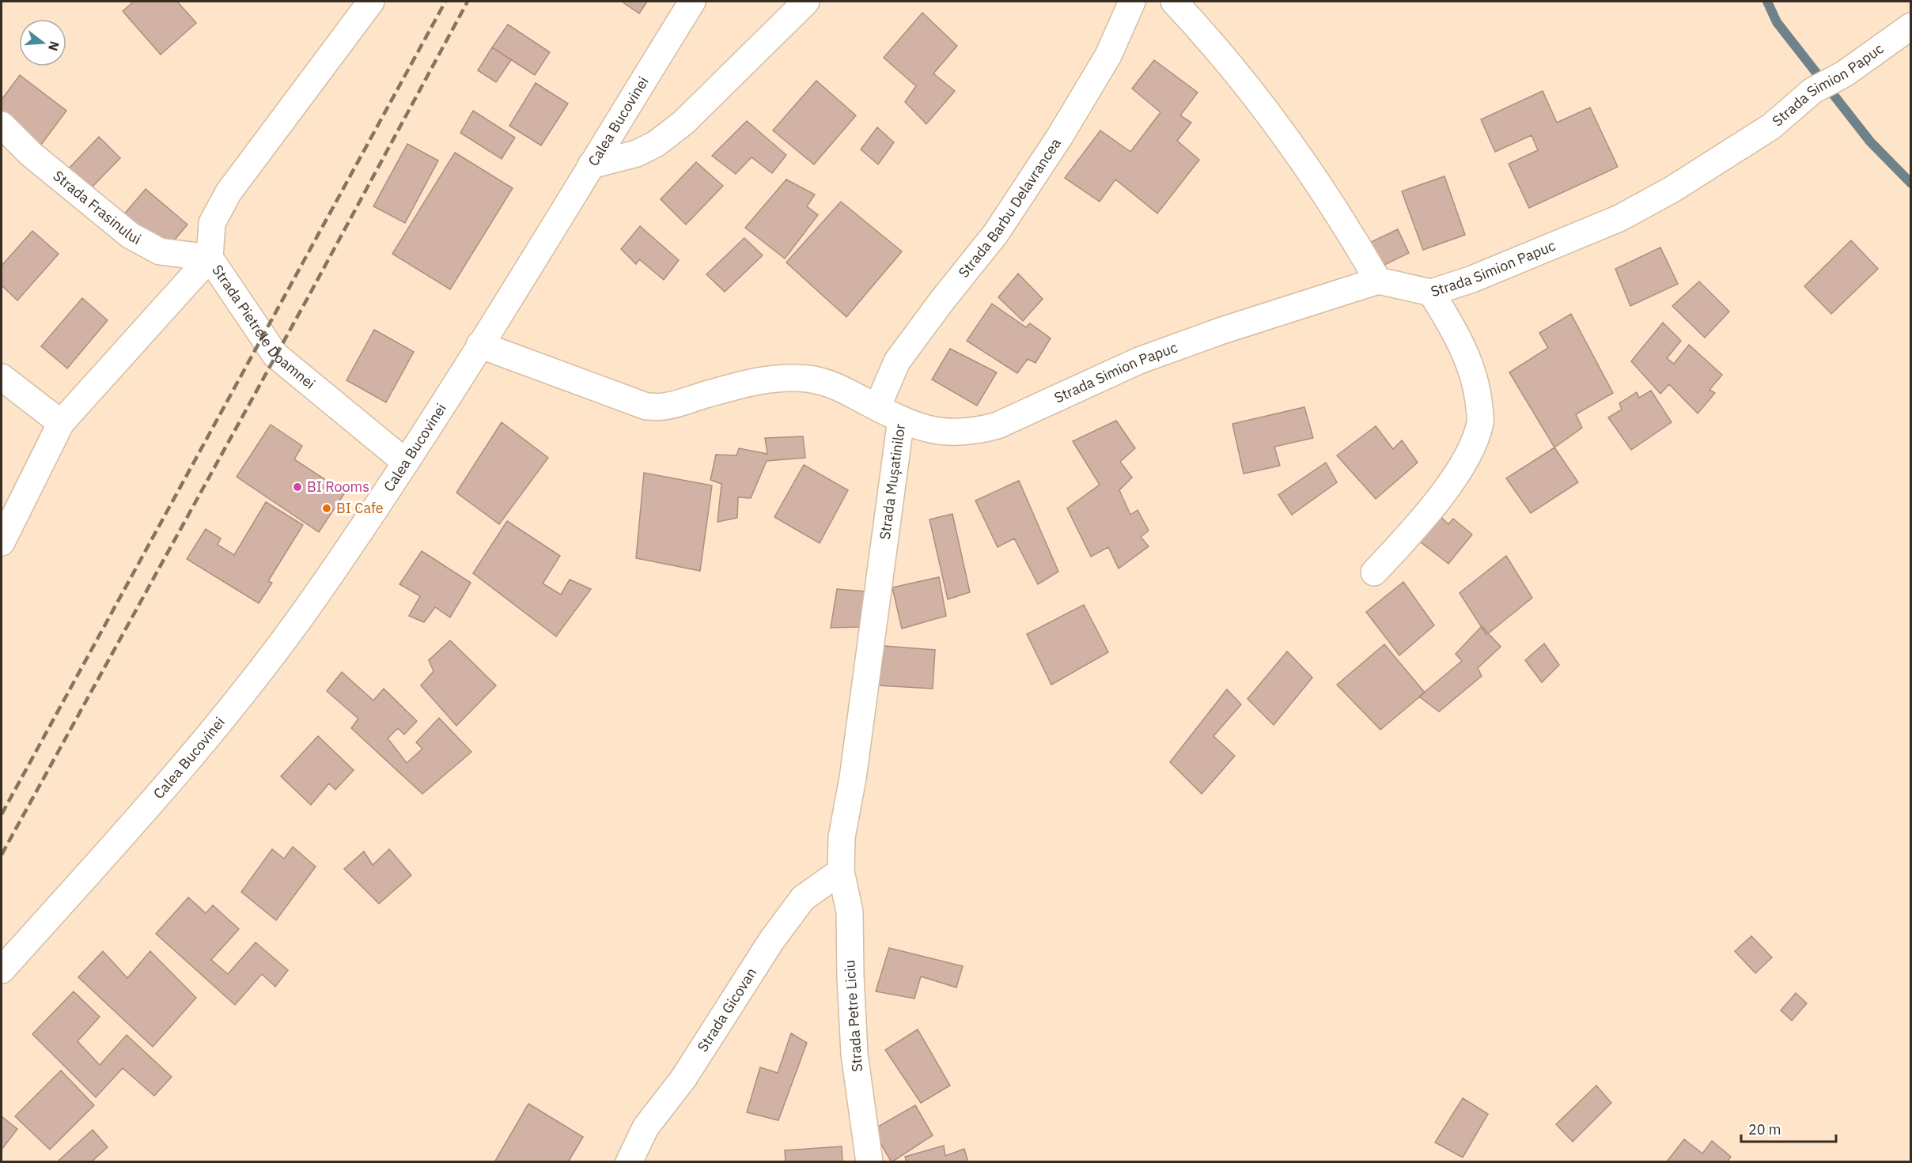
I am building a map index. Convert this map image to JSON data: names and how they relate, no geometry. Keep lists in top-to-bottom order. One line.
{"streets":{"main road":["Strada Simion Papuc","Calea Bucovinei","Strada Frasinului","Strada Barbu Delavrancea","Strada Pietrele Doamnei","Strada Mușatinilor","Strada Gicovan","Strada Petre Liciu"]},"crossings":[["Strada Simion Papuc","Strada Mușatinilor"],["Calea Bucovinei","Strada Pietrele Doamnei"],["Calea Bucovinei","Strada Mușatinilor"],["Strada Frasinului","Strada Pietrele Doamnei"],["Strada Barbu Delavrancea","Strada Mușatinilor"],["Strada Mușatinilor","Strada Gicovan"],["Strada Mușatinilor","Strada Petre Liciu"],["Strada Gicovan","Strada Petre Liciu"]],"places":["BI Rooms","BI Cafe"],"scale_bar":"20 m","north":"right"}
